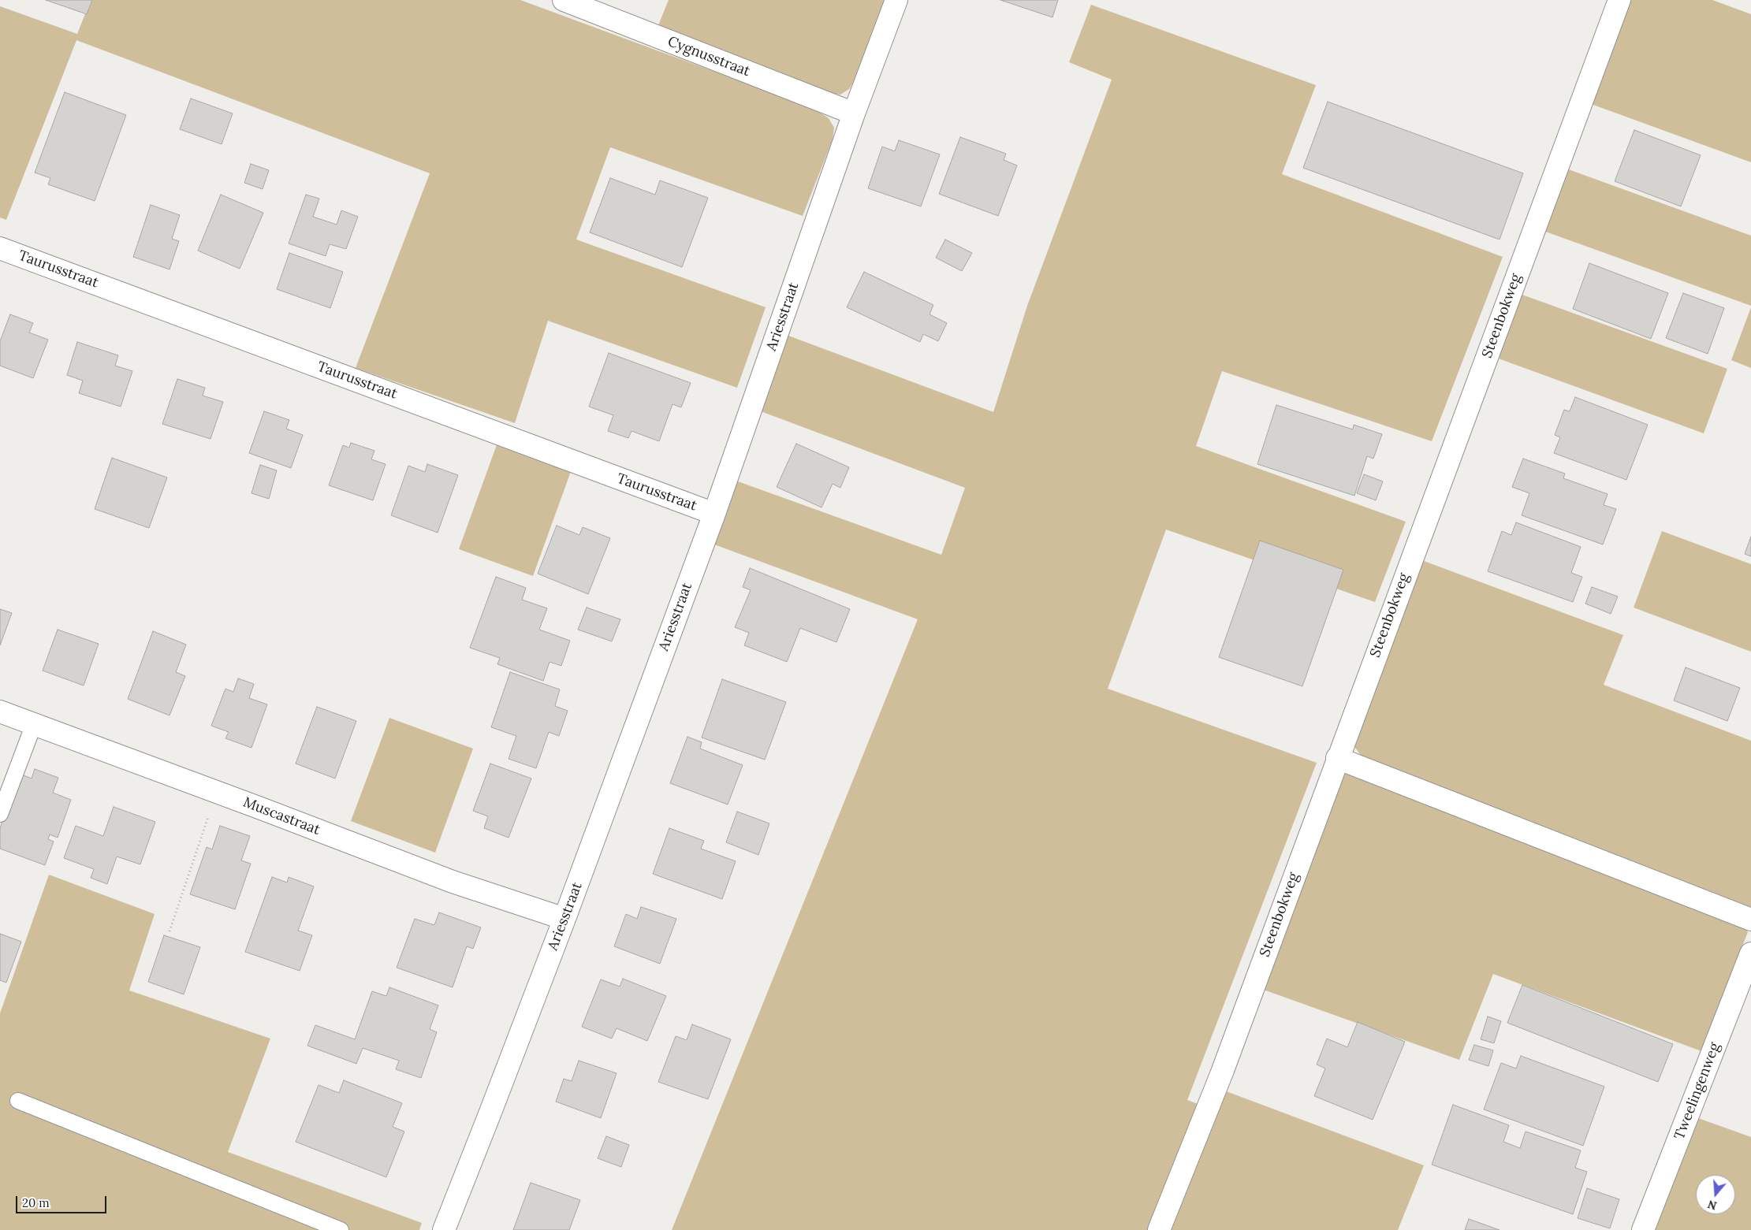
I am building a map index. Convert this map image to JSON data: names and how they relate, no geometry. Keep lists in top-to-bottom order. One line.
{"streets":{"street":["Cygnusstraat","Taurusstraat","Steenbokweg","Ariesstraat","Muscastraat","Tweelingenweg"]},"crossings":[["Cygnusstraat","Ariesstraat"],["Taurusstraat","Ariesstraat"],["Ariesstraat","Muscastraat"]],"scale_bar":"20 m","north":"bottom"}
